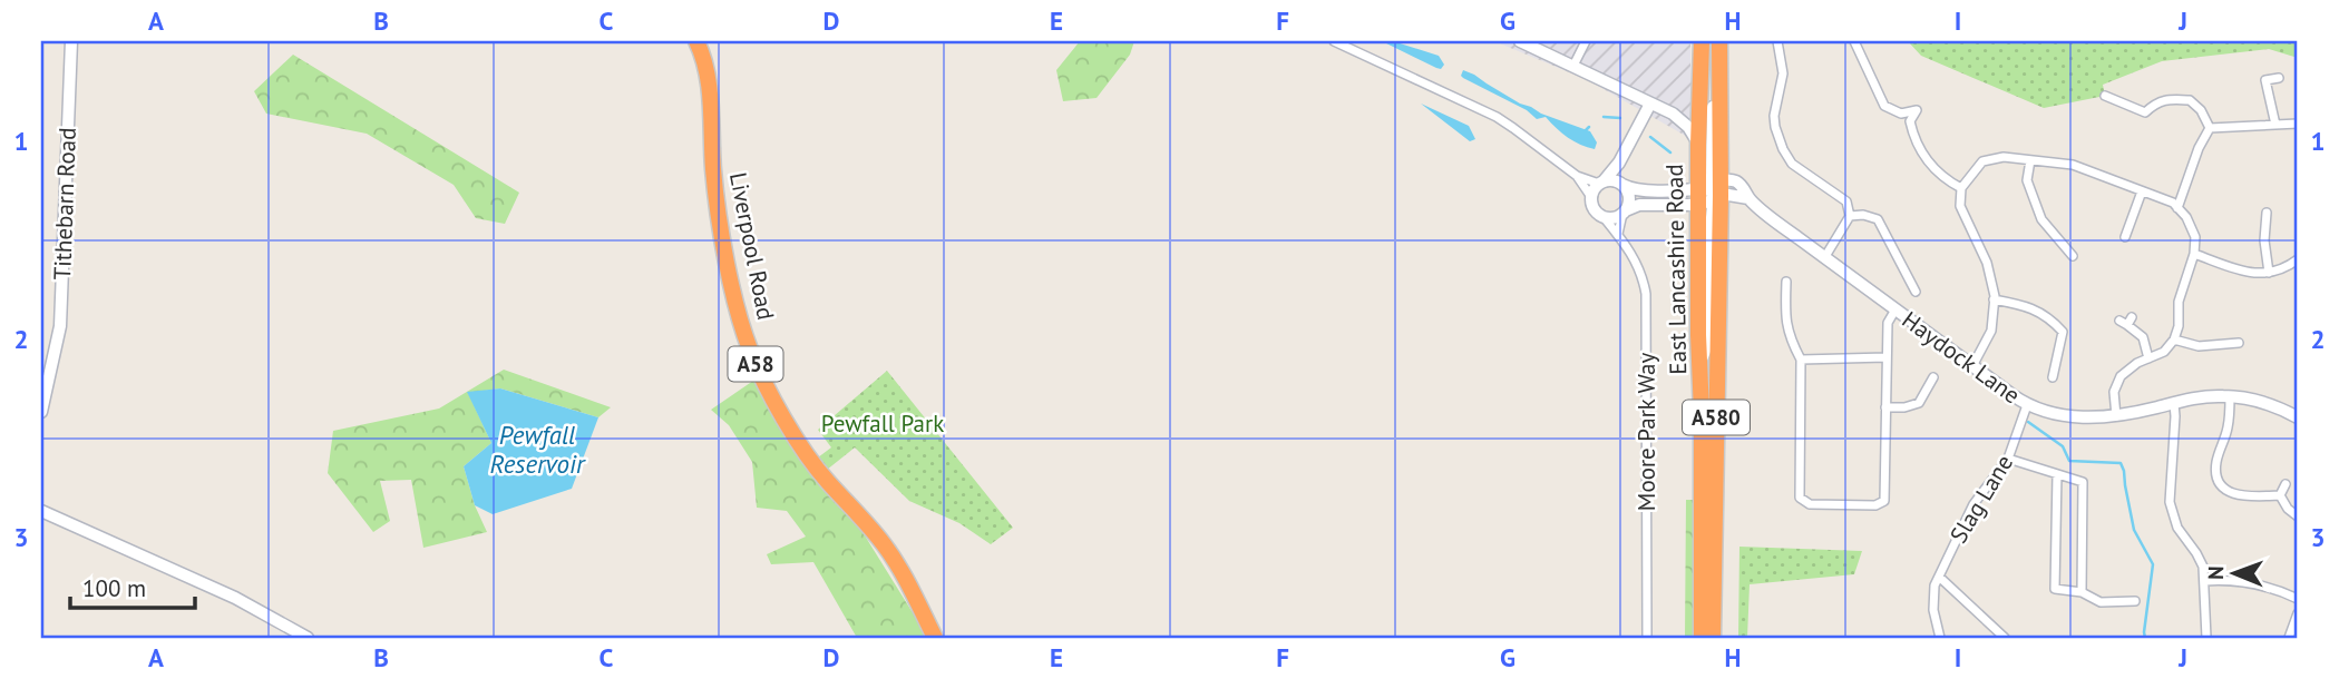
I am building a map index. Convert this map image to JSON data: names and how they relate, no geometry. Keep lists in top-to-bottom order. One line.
{"streets":{"highway":["Liverpool Road","East Lancashire Road","A58","A580"],"street":["Tithebarn Road","Haydock Lane","Moore Park Way","Slag Lane"]},"crossings":[["East Lancashire Road","Haydock Lane"],["Haydock Lane","Slag Lane"]],"water":["Pewfall Reservoir"],"parks":["Pewfall Park"],"scale_bar":"100 m","north":"left","grid":{"columns":["A","B","C","D","E","F","G","H","I","J"],"rows":["1","2","3"]}}
